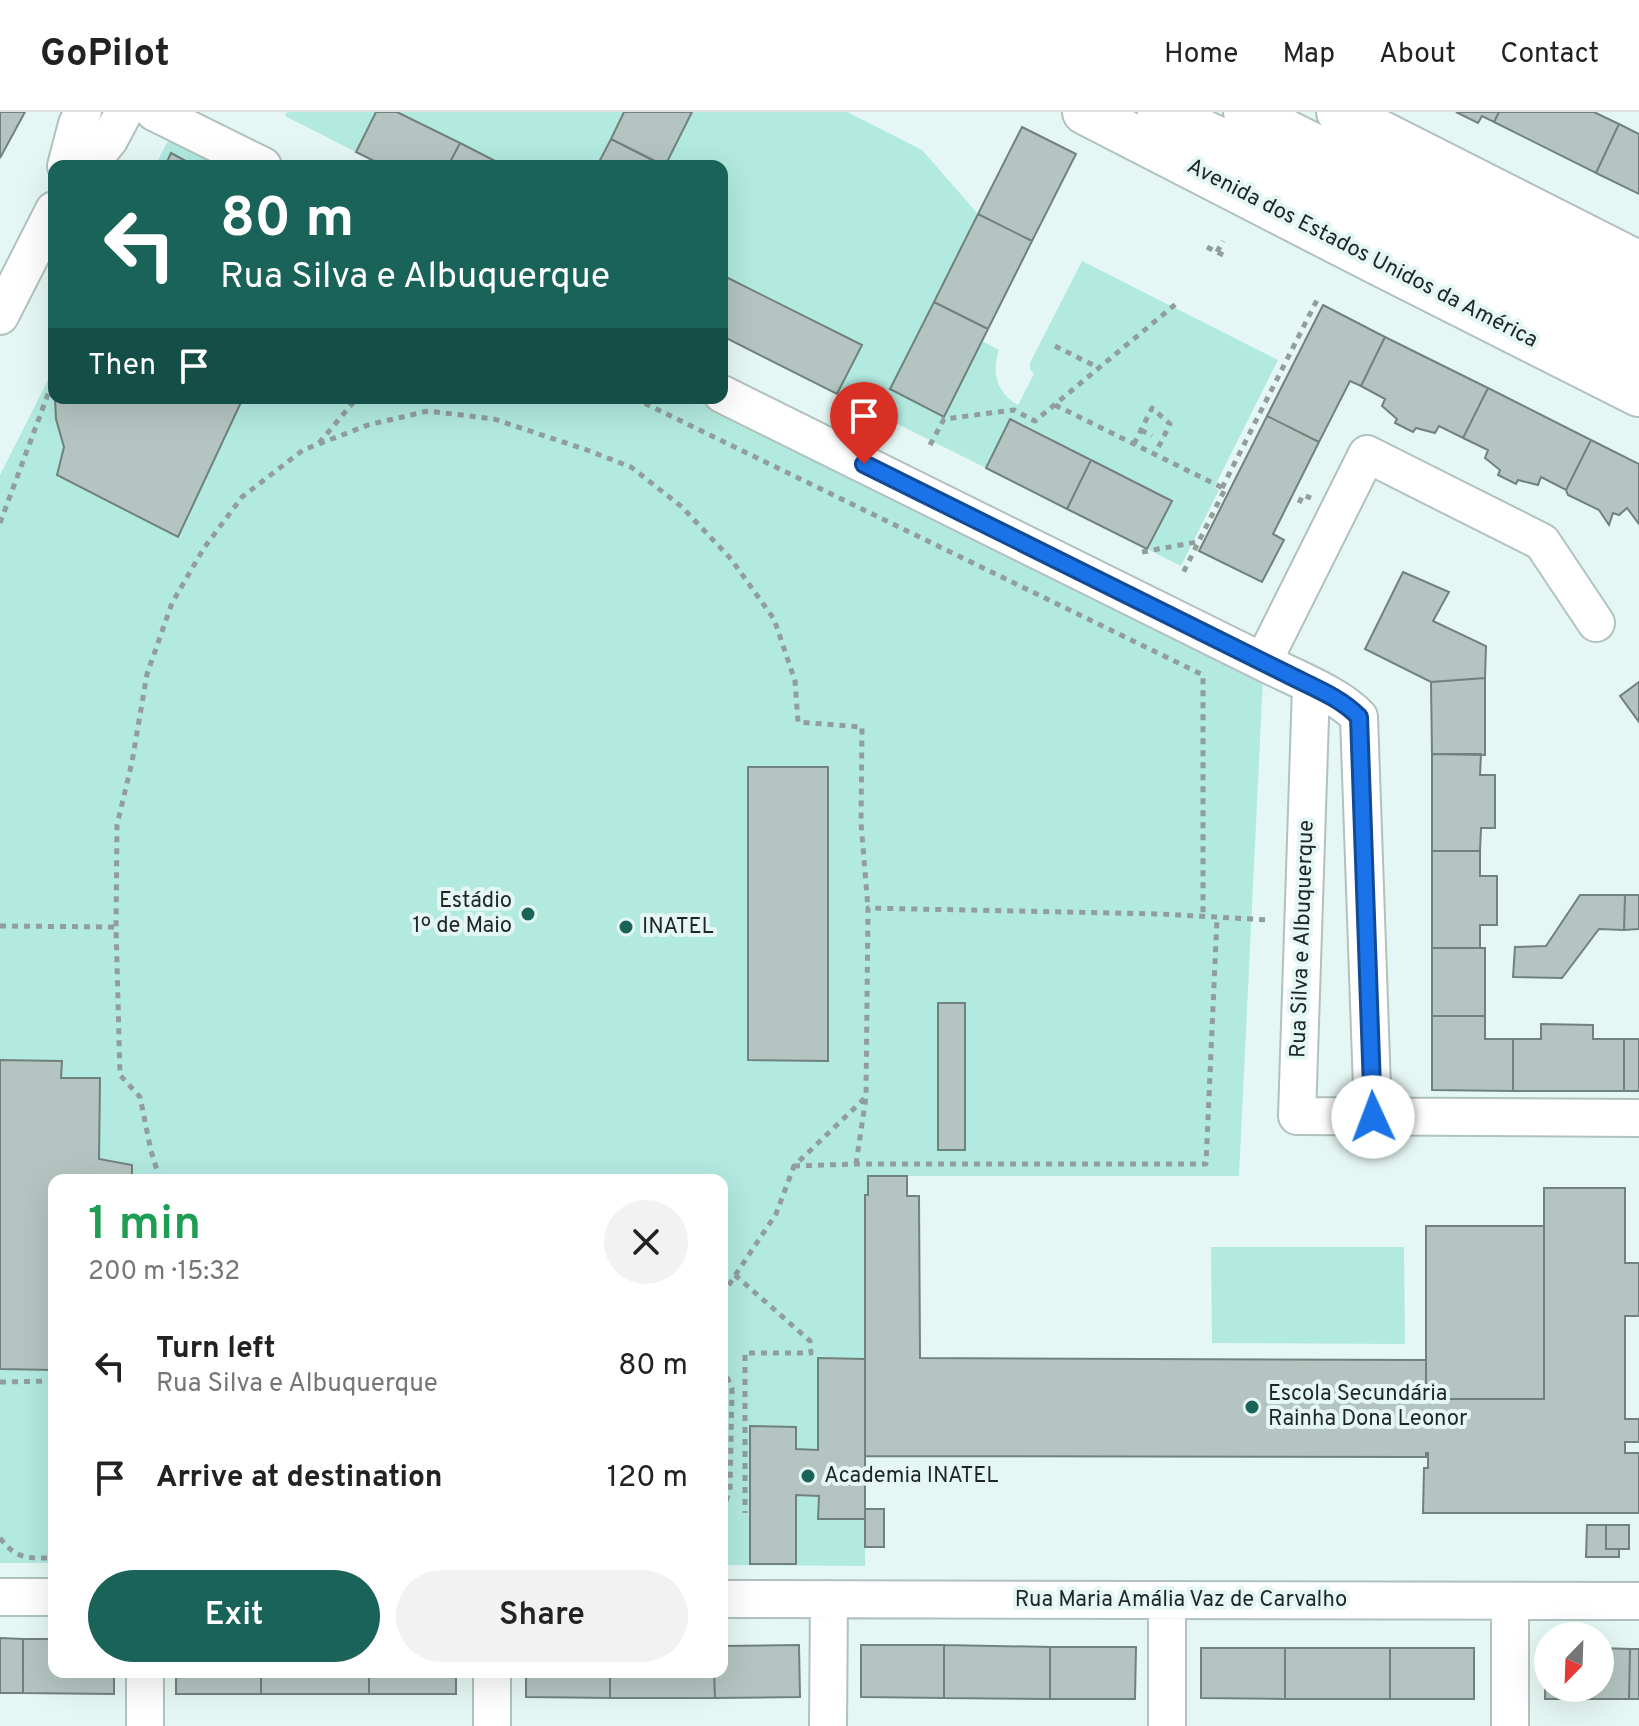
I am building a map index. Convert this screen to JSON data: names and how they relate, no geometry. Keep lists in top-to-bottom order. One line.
{"streets":{"main road":["Avenida dos Estados Unidos da América"],"street":["Rua Silva e Albuquerque","Rua Maria Amália Vaz de Carvalho"]},"places":["Estádio 1º de Maio","INATEL","Escola Secundária Rainha Dona Leonor","Academia INATEL"],"north":"bottom left","page":{"header":"GoPilot","nav":["Home","Map","About","Contact"],"turn":["80 m","Rua Silva e Albuquerque"],"then":"Then","heading":["1 min","200 m · 15:32"],"list":[{"name":"Turn left","note":"Rua Silva e Albuquerque","value":"80 m"},{"name":"Arrive at destination","value":"120 m"}],"buttons":["Exit","Share"]}}
